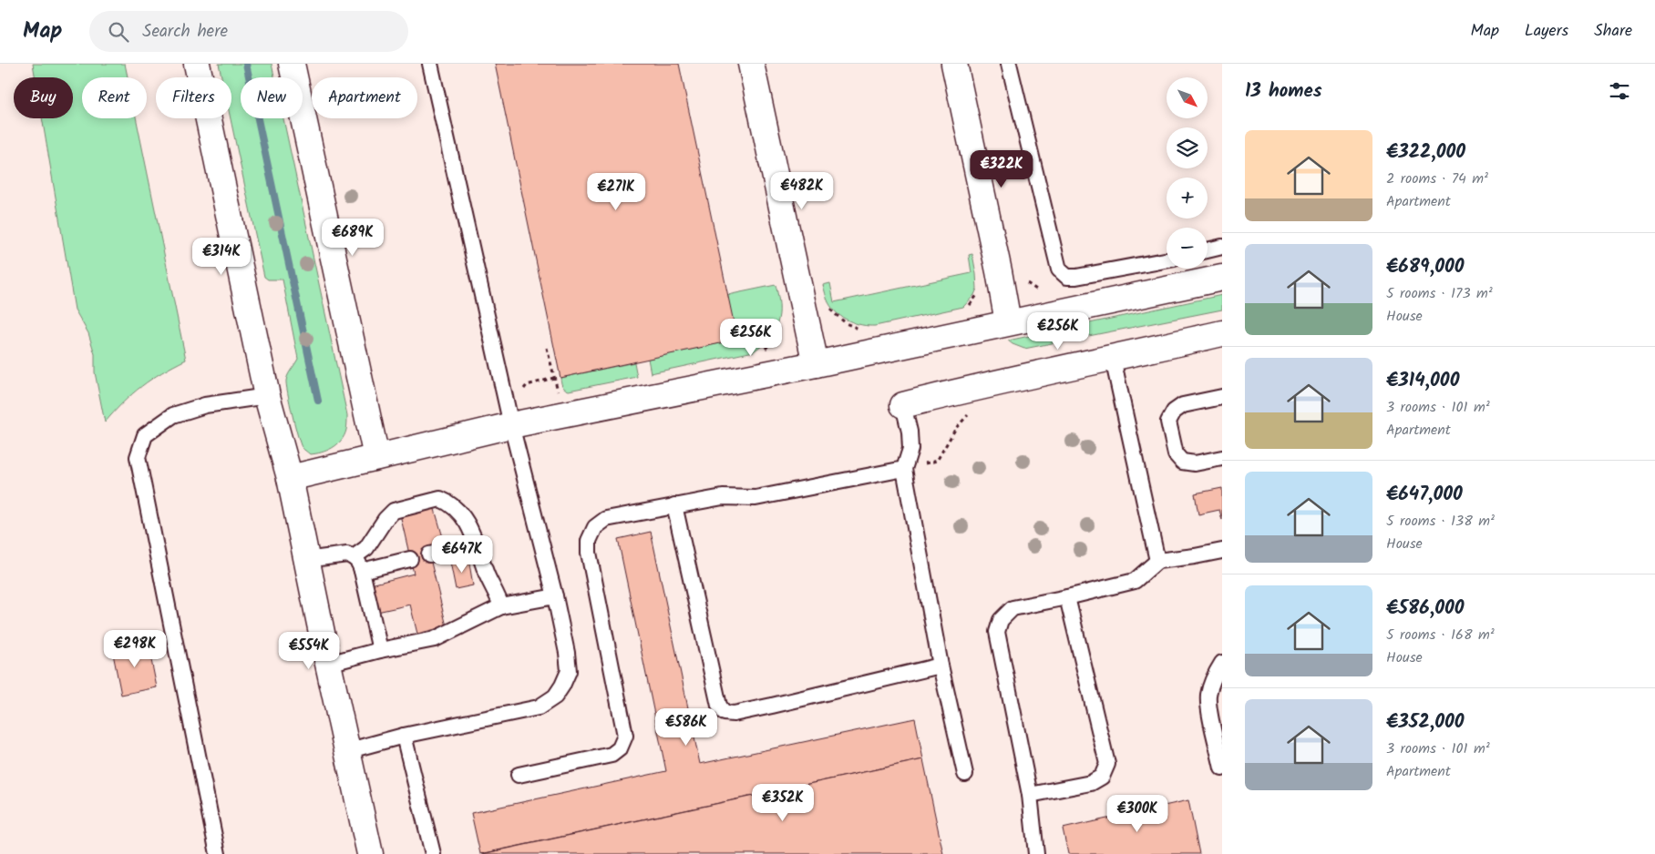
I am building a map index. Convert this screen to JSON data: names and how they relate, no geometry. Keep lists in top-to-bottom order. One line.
{"north":"bottom right","page":{"header":"Map","search":"Search here","nav":["Map","Layers","Share"],"heading":"13 homes","map_buttons":["+","−"],"chip":["Buy","Rent","Filters","New","Apartment"],"list":[{"name":"€322,000","note":"2 rooms · 74 m² · Apartment"},{"name":"€689,000","note":"5 rooms · 173 m² · House"},{"name":"€314,000","note":"3 rooms · 101 m² · Apartment"},{"name":"€647,000","note":"5 rooms · 138 m² · House"},{"name":"€586,000","note":"5 rooms · 168 m² · House"},{"name":"€352,000","note":"3 rooms · 101 m² · Apartment"}],"price":["€322K","€482K","€271K","€689K","€314K","€256K","€256K","€647K","€298K","€554K","€586K","€352K","€300K"]}}
